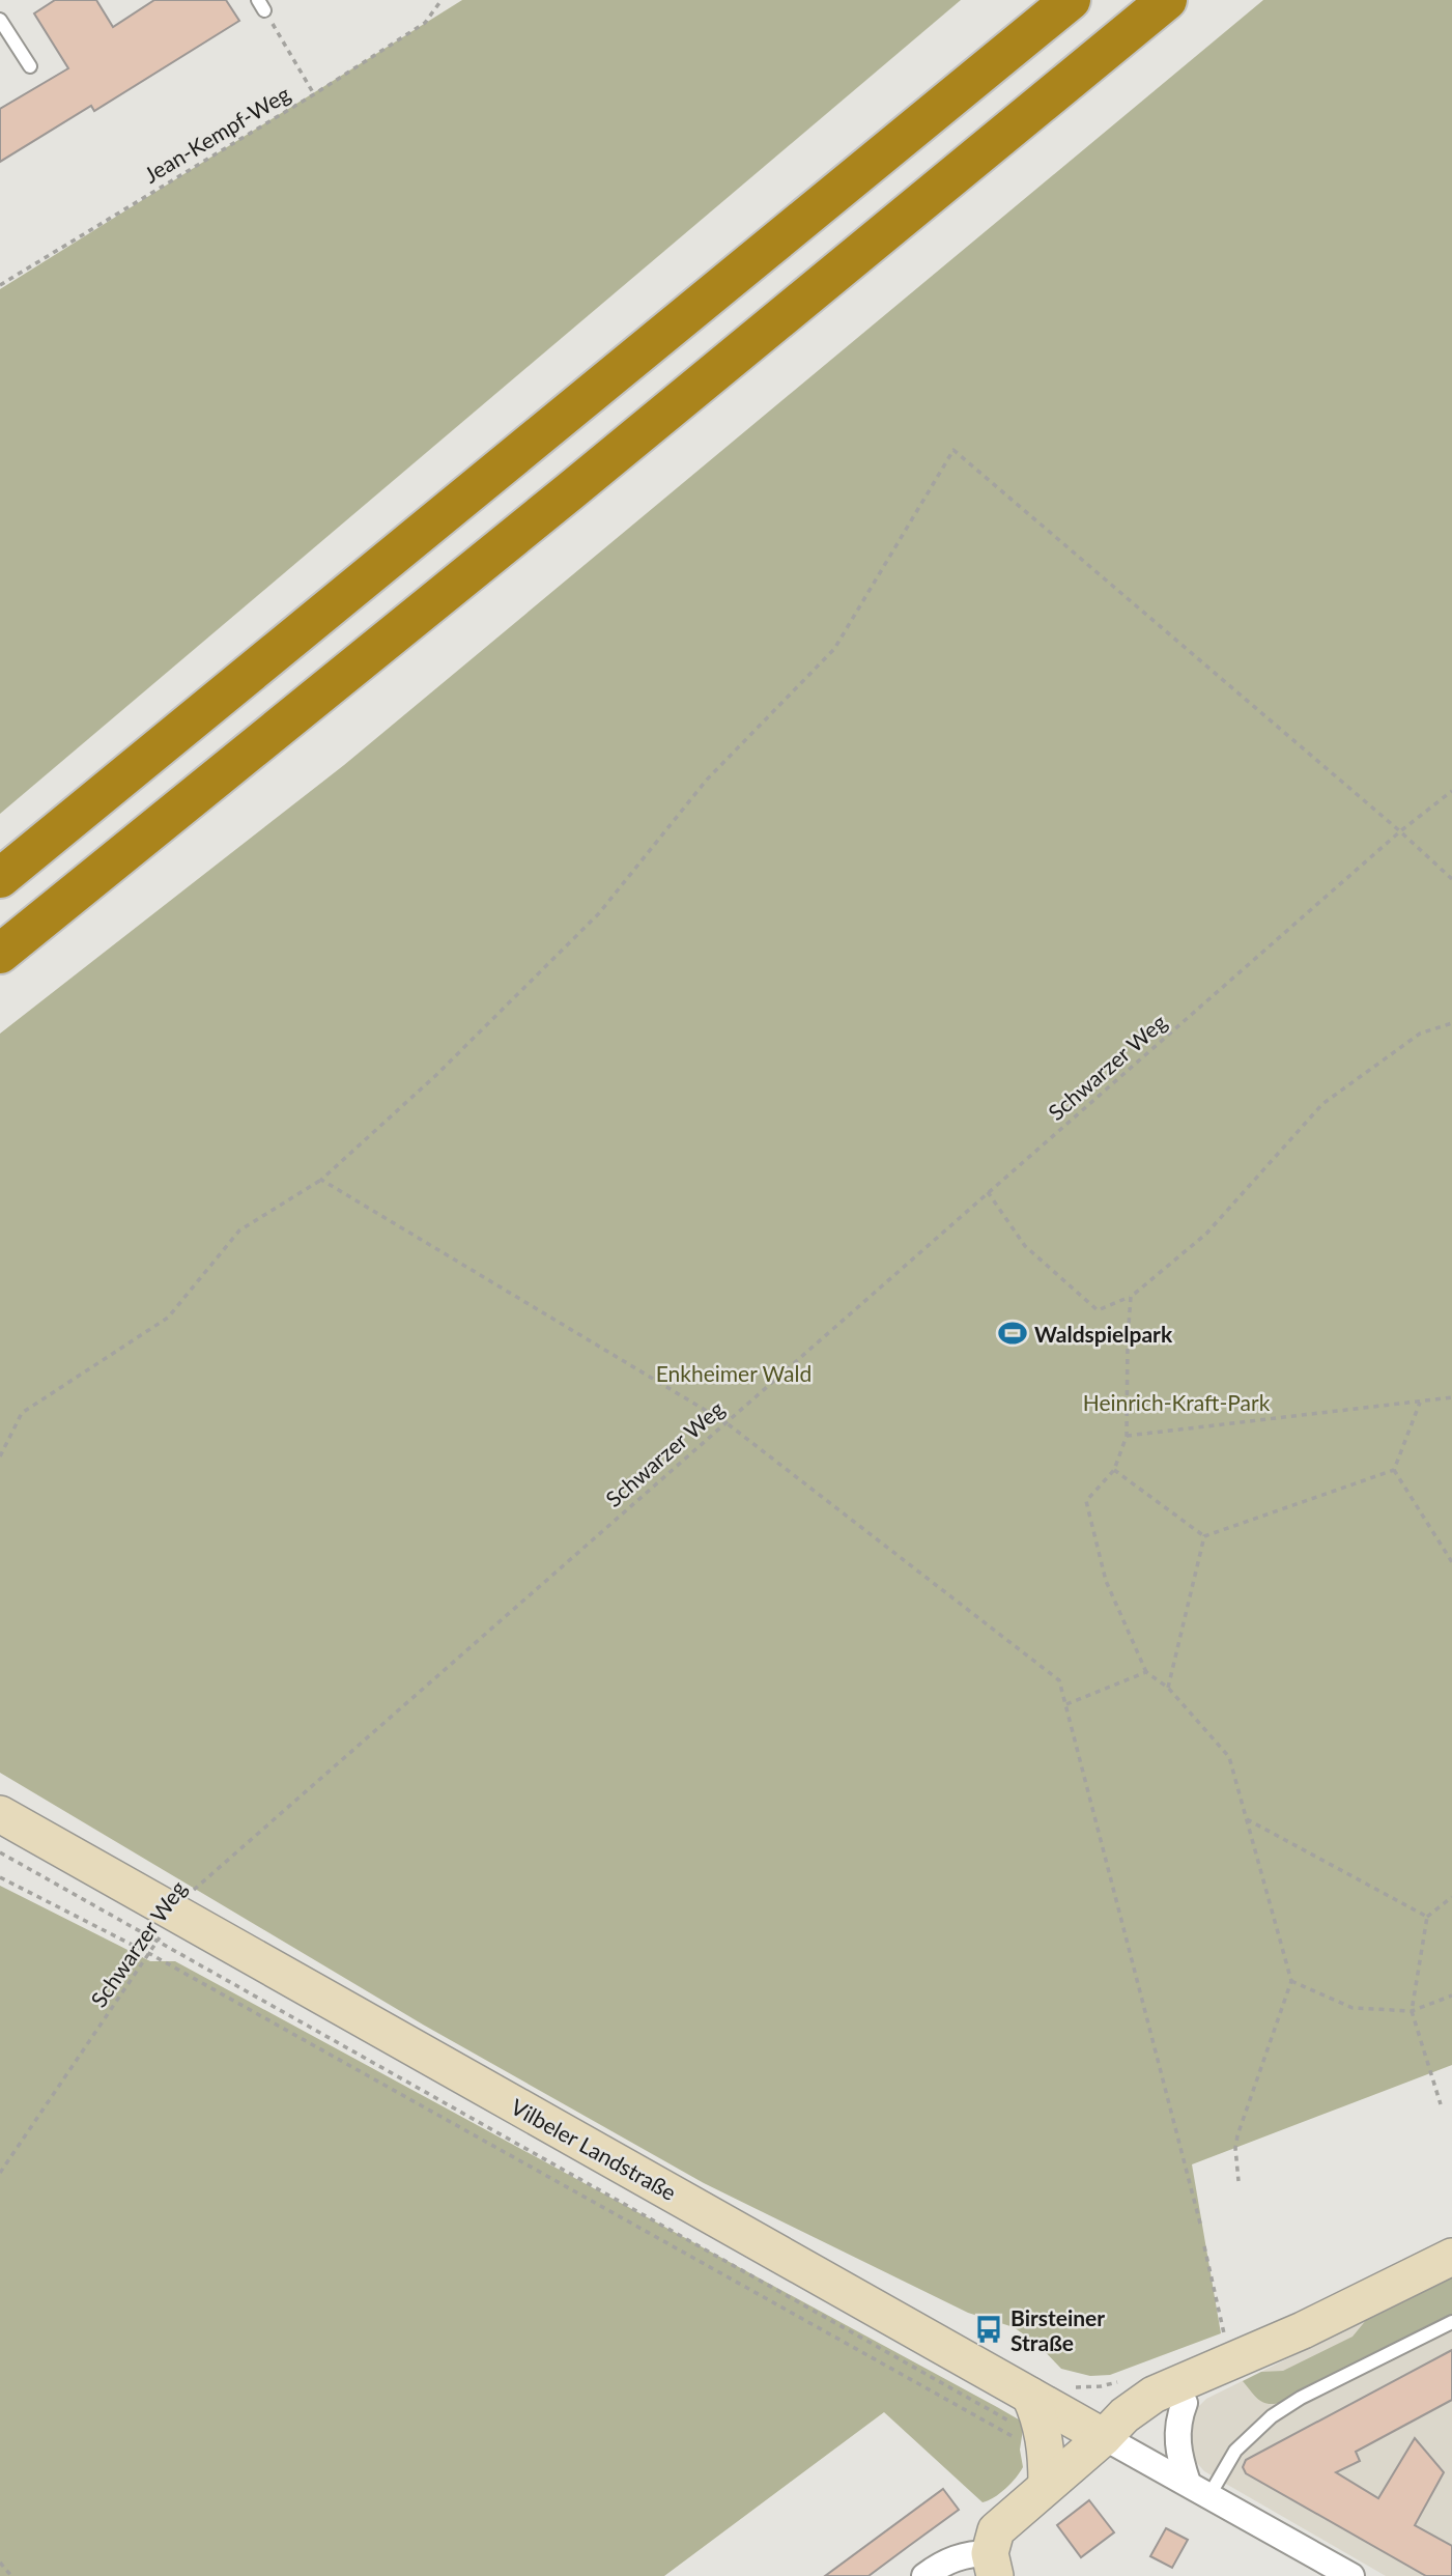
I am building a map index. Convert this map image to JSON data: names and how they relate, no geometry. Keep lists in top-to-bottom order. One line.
{"streets":{"main road":["Vilbeler Landstraße"],"path":["Jean-Kempf-Weg","Schwarzer Weg"]},"crossings":[["Schwarzer Weg","Vilbeler Landstraße"]],"parks":["Enkheimer Wald","Heinrich-Kraft-Park"],"places":{"sports":["Waldspielpark"],"bus stop":["Birsteiner Straße"]}}
